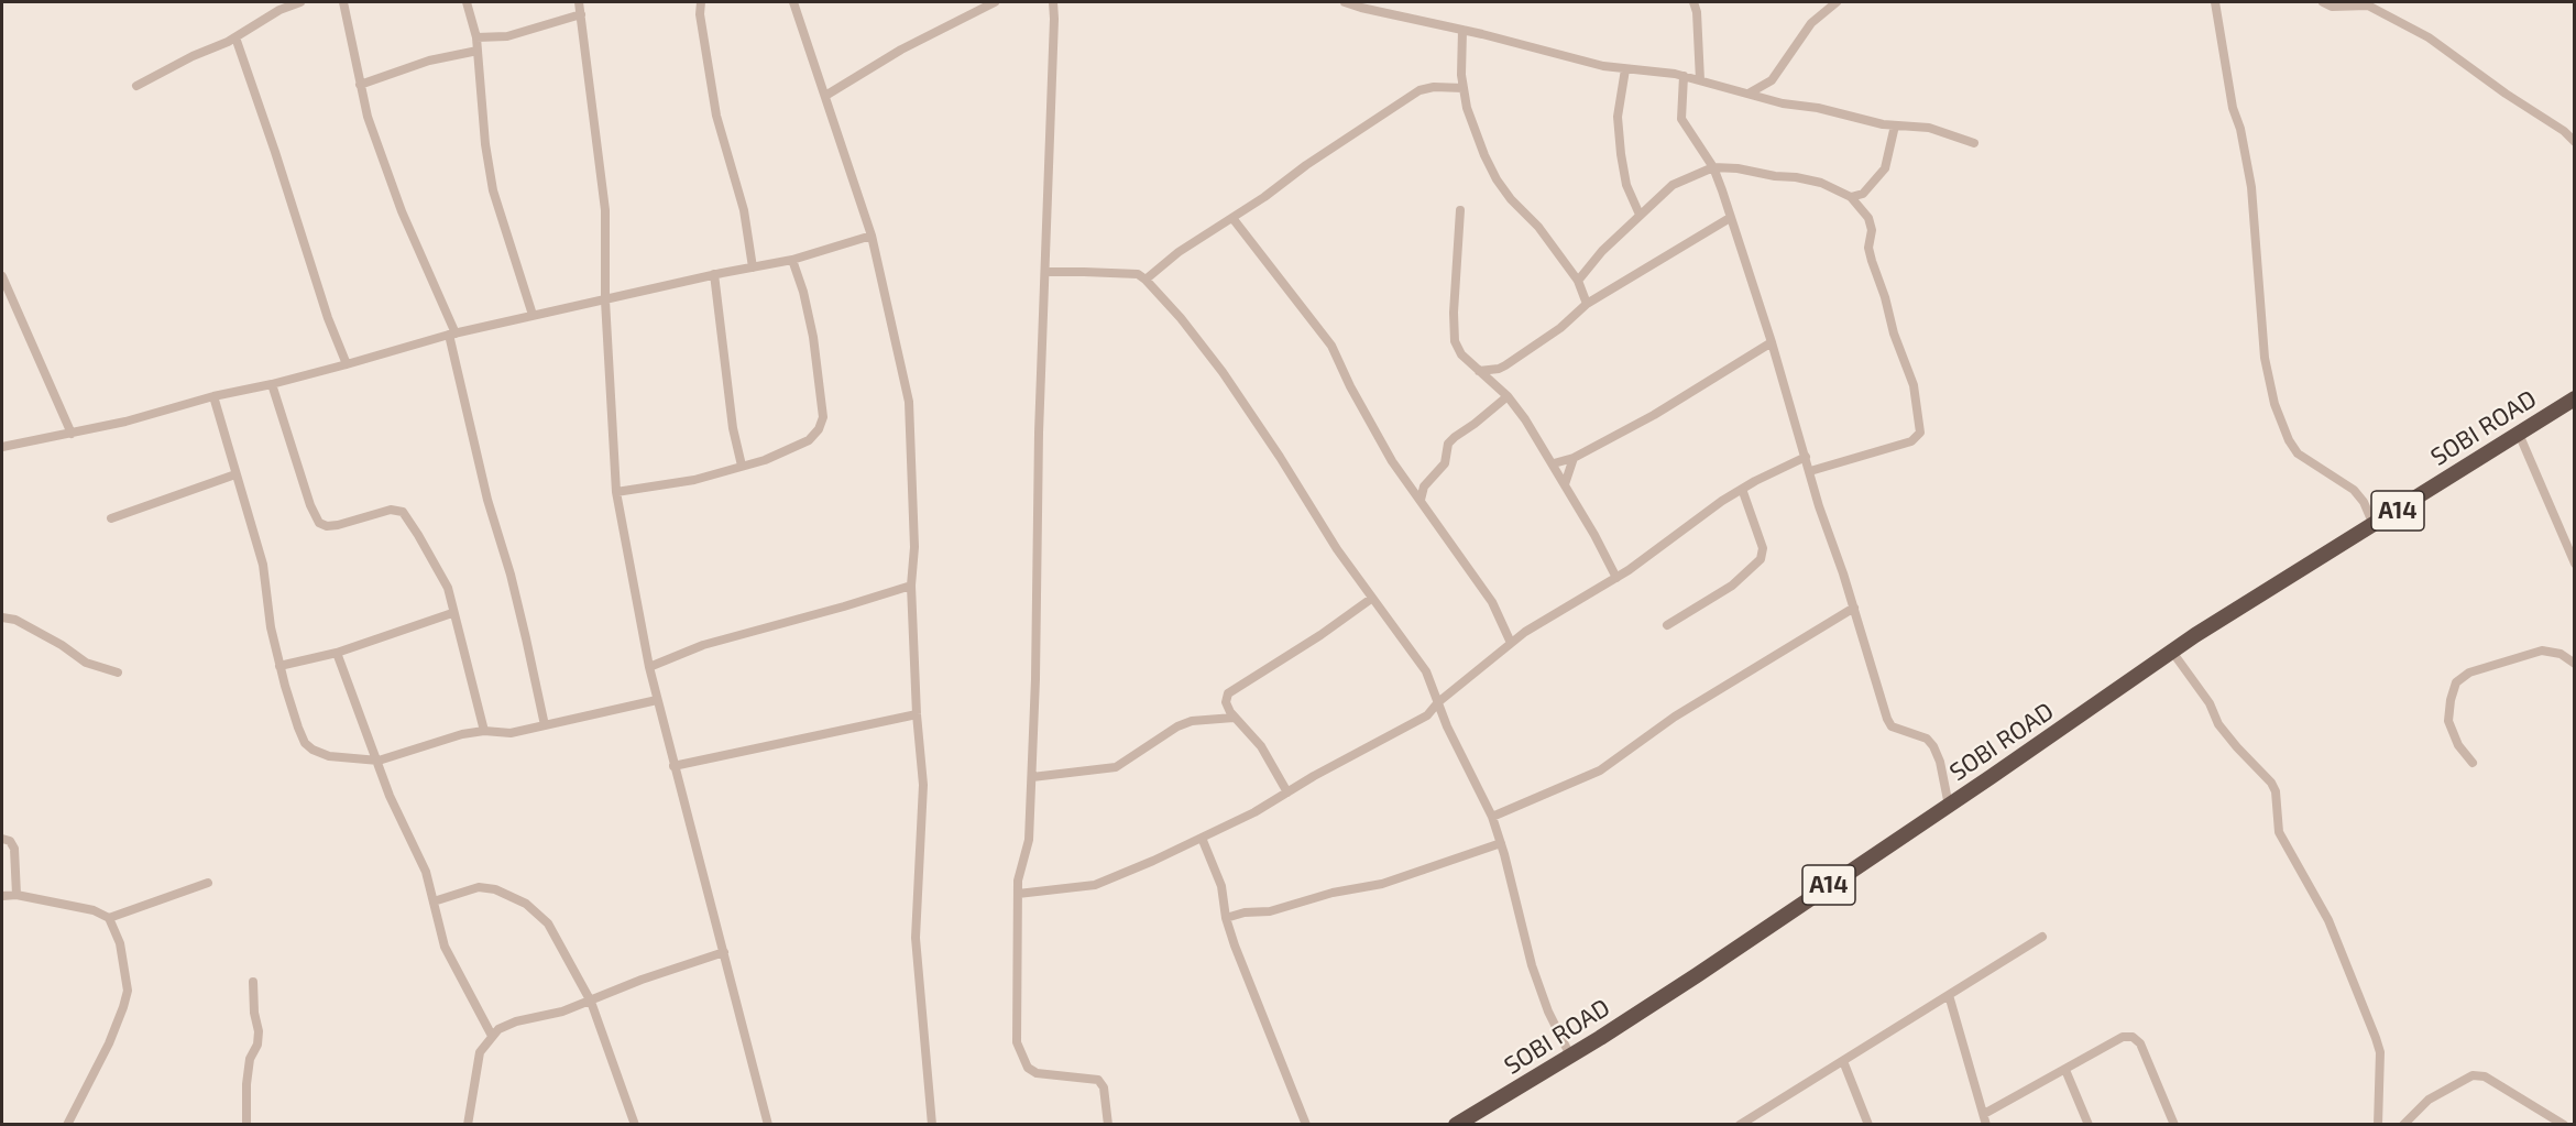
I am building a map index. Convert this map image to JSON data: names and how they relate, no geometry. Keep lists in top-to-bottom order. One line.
{"streets":{"highway":["SOBI ROAD","A14"]}}
